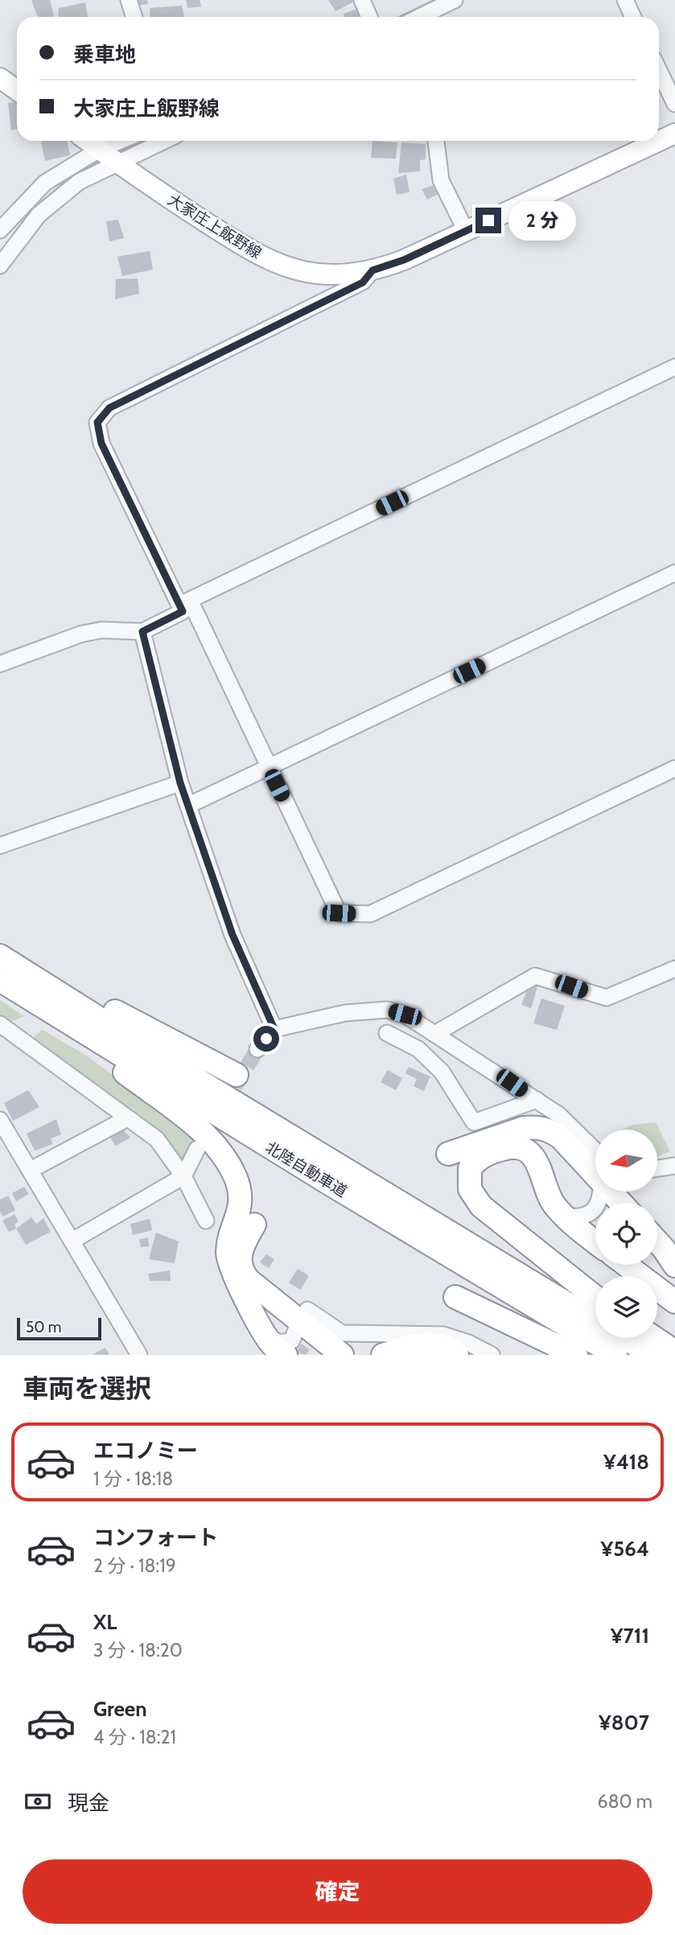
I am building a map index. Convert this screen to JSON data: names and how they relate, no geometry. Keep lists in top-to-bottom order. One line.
{"streets":{"highway":["北陸自動車道"],"main road":["大家庄上飯野線"]},"scale_bar":"50 m","north":"left","page":{"banner":["乗車地","大家庄上飯野線"],"bubble":"2 分","scale":"50 m","heading":"車両を選択","list":[{"name":"エコノミー","note":"1 分 · 18:18","value":"¥418"},{"name":"コンフォート","note":"2 分 · 18:19","value":"¥564"},{"name":"XL","note":"3 分 · 18:20","value":"¥711"},{"name":"Green","note":"4 分 · 18:21","value":"¥807"}],"pay":["現金","680 m"],"buttons":"確定"}}
